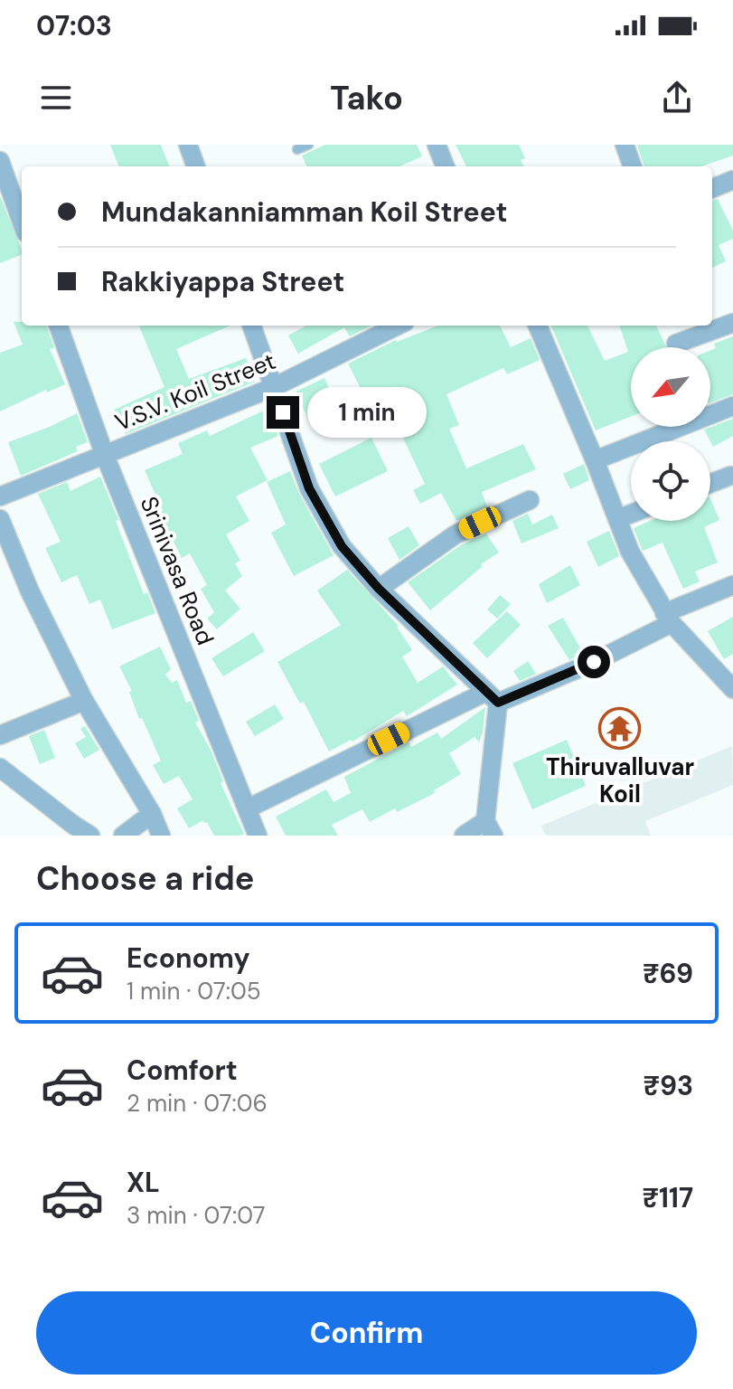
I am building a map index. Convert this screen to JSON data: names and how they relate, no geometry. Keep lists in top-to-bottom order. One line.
{"streets":{"street":["V.S.V. Koil Street","Srinivasa Road"]},"crossings":[["V.S.V. Koil Street","Srinivasa Road"]],"places":{"temple":["Thiruvalluvar Koil"]},"north":"bottom left","page":{"status":"07:03","header":"Tako","banner":["Mundakanniamman Koil Street","Rakkiyappa Street"],"bubble":"1 min","heading":"Choose a ride","list":[{"name":"Economy","note":"1 min · 07:05","value":"₹69"},{"name":"Comfort","note":"2 min · 07:06","value":"₹93"},{"name":"XL","note":"3 min · 07:07","value":"₹117"}],"buttons":"Confirm"}}
